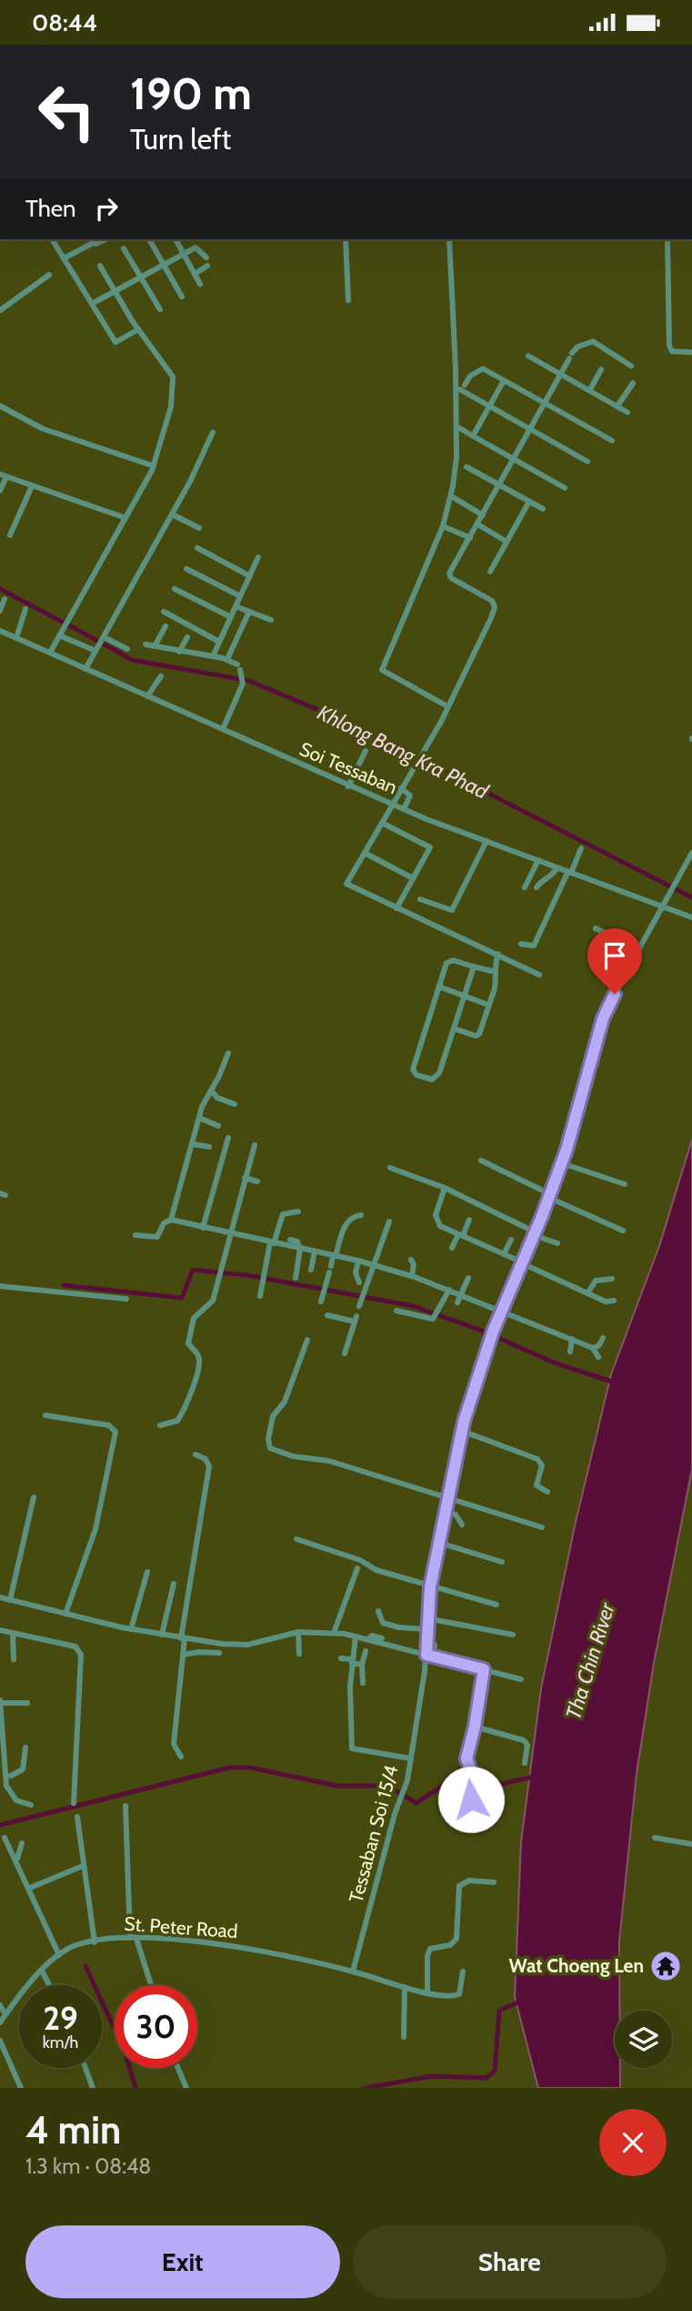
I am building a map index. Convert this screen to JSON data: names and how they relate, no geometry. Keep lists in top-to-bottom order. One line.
{"streets":{"street":["Soi Tessaban","Tessaban Soi 15/4","St. Peter Road"]},"crossings":[["Soi Tessaban","Tessaban Soi 15/4"],["Tessaban Soi 15/4","St. Peter Road"]],"water":["Khlong Bang Kra Phad","Tha Chin River"],"places":{"temple":["Wat Choeng Len"]},"page":{"status":"08:44","turn":["190 m","Turn left"],"then":"Then","speed":"29 km/h","limit":"30","heading":["4 min","1.3 km · 08:48"],"buttons":["Exit","Share"]}}
